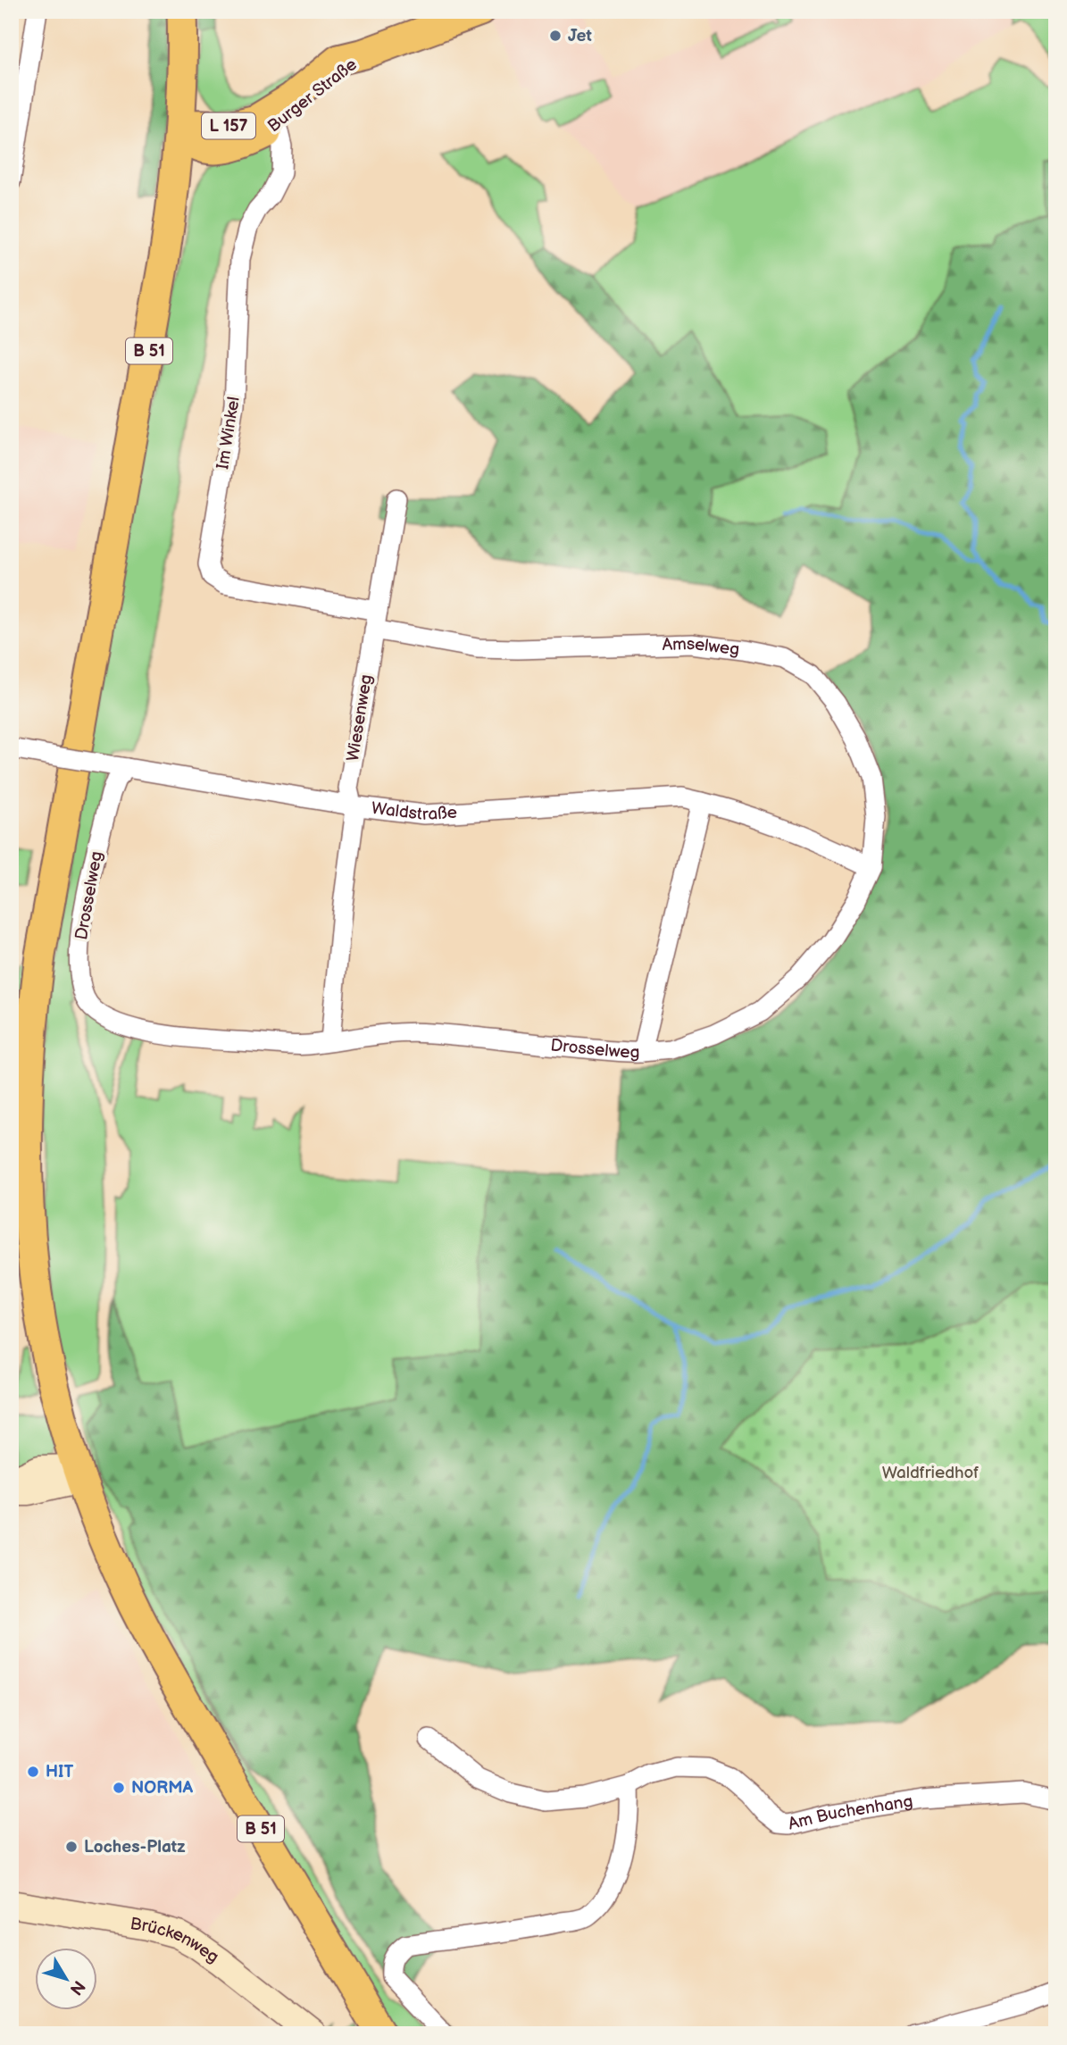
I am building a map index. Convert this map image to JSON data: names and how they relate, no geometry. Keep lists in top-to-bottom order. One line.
{"streets":{"main road":["Burger Straße","L 157","B 51"],"street":["Im Winkel","Amselweg","Wiesenweg","Waldstraße","Drosselweg","Am Buchenhang","Brückenweg"]},"crossings":[["Burger Straße","B 51"],["Burger Straße","Im Winkel"],["Amselweg","Wiesenweg"],["Amselweg","Drosselweg"],["Wiesenweg","Waldstraße"],["Waldstraße","Drosselweg"]],"parks":["Waldfriedhof"],"places":["Jet","HIT","NORMA","Loches-Platz"],"north":"bottom right"}
